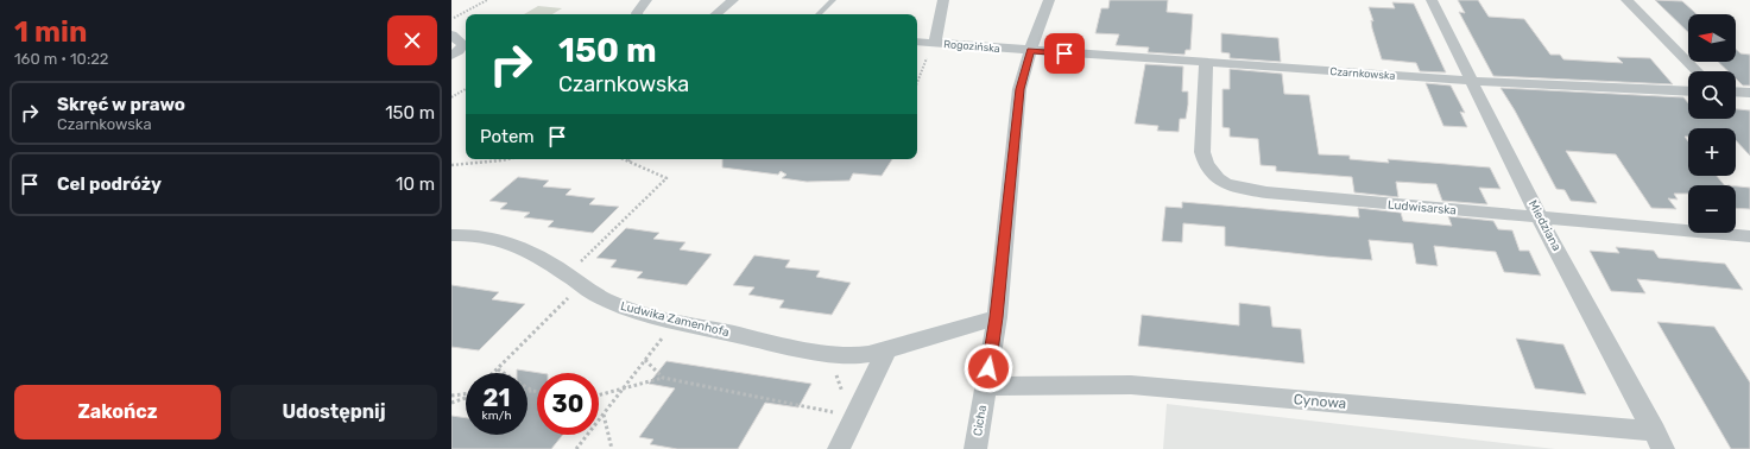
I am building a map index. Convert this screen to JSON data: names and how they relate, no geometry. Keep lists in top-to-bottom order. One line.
{"streets":{"street":["Rogozińska","Czarnkowska","Ludwisarska","Miedziana","Ludwika Zamenhofa","Cynowa","Cicha"]},"crossings":[["Rogozińska","Czarnkowska"],["Rogozińska","Cicha"],["Czarnkowska","Ludwisarska"],["Czarnkowska","Miedziana"],["Czarnkowska","Cicha"],["Ludwisarska","Miedziana"],["Miedziana","Cynowa"],["Ludwika Zamenhofa","Cicha"],["Cynowa","Cicha"]],"north":"left","page":{"heading":["1 min","160 m · 10:22"],"map_buttons":["+","−"],"turn":["150 m","Czarnkowska"],"list":[{"name":"Skręć w prawo","note":"Czarnkowska","value":"150 m"},{"name":"Cel podróży","value":"10 m"}],"then":"Potem","speed":"21 km/h","limit":"30","buttons":["Zakończ","Udostępnij"]}}
